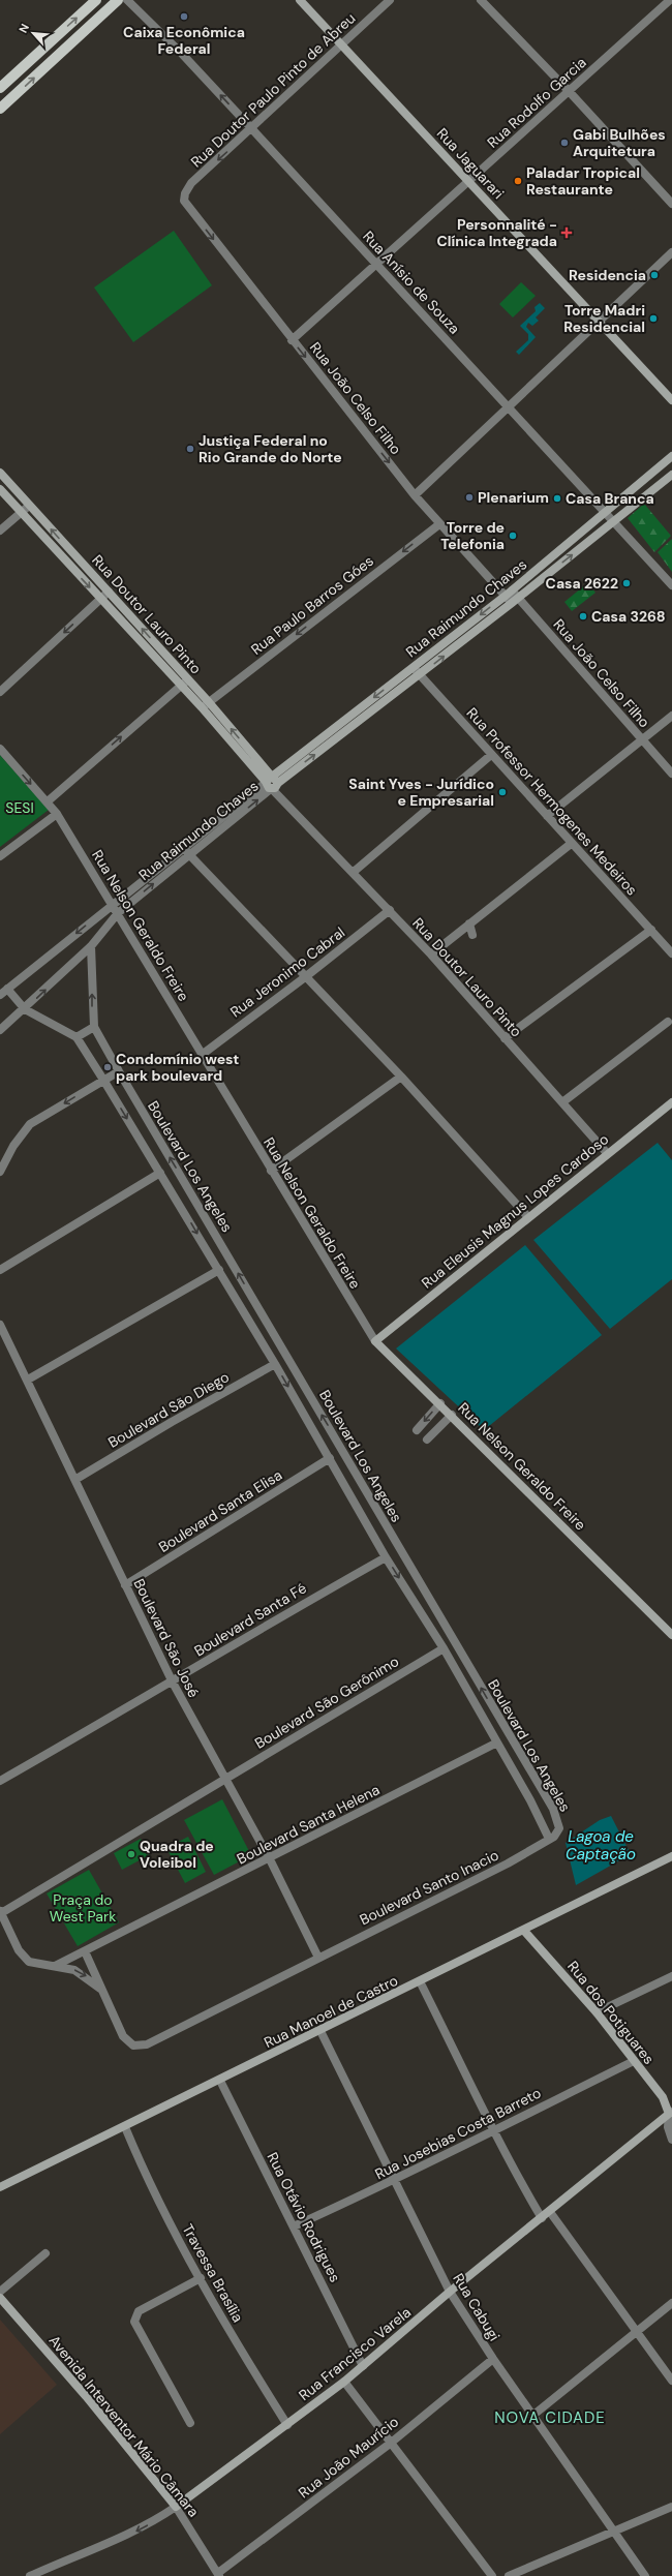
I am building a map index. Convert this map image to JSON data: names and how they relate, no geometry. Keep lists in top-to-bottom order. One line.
{"streets":{"street":["Rua Doutor Paulo Pinto de Abreu","Rua Rodolfo Garcia","Rua Jaguarari","Rua Anísio de Souza","Rua João Celso Filho","Rua Paulo Barros Góes","Rua Raimundo Chaves","Rua Doutor Lauro Pinto","Rua Professor Hermogenes Medeiros","Rua Nelson Geraldo Freire","Rua Jeronimo Cabral","Boulevard Los Angeles","Rua Eleusis Magnus Lopes Cardoso","Boulevard São Diego","Boulevard Santa Elisa","Boulevard Santa Fé","Boulevard São José","Boulevard São Gerônimo","Boulevard Santa Helena","Boulevard Santo Inacio","Rua Manoel de Castro","Rua dos Potiguares","Rua Josebias Costa Barreto","Rua Otávio Rodrigues","Travessa Brasília","Rua Cabugi","Rua Francisco Varela","Avenida Interventor Mário Câmara","Rua João Maurício"]},"crossings":[["Rua Doutor Paulo Pinto de Abreu","Rua Jaguarari"],["Rua Doutor Paulo Pinto de Abreu","Rua Anísio de Souza"],["Rua Doutor Paulo Pinto de Abreu","Rua João Celso Filho"],["Rua Rodolfo Garcia","Rua Jaguarari"],["Rua Rodolfo Garcia","Rua Anísio de Souza"],["Rua Rodolfo Garcia","Rua João Celso Filho"],["Rua Anísio de Souza","Rua Raimundo Chaves"],["Rua João Celso Filho","Rua Paulo Barros Góes"],["Rua João Celso Filho","Rua Raimundo Chaves"],["Rua Paulo Barros Góes","Rua Doutor Lauro Pinto"],["Rua Raimundo Chaves","Rua Doutor Lauro Pinto"],["Rua Raimundo Chaves","Rua Professor Hermogenes Medeiros"],["Rua Raimundo Chaves","Rua Nelson Geraldo Freire"],["Rua Raimundo Chaves","Boulevard Los Angeles"],["Rua Doutor Lauro Pinto","Rua Jeronimo Cabral"],["Rua Doutor Lauro Pinto","Rua Eleusis Magnus Lopes Cardoso"],["Rua Nelson Geraldo Freire","Rua Jeronimo Cabral"],["Rua Nelson Geraldo Freire","Rua Eleusis Magnus Lopes Cardoso"],["Boulevard Los Angeles","Boulevard São Diego"],["Boulevard Los Angeles","Boulevard Santa Elisa"],["Boulevard Los Angeles","Boulevard Santa Fé"],["Boulevard Los Angeles","Boulevard São Gerônimo"],["Boulevard Los Angeles","Boulevard Santa Helena"],["Boulevard Los Angeles","Boulevard Santo Inacio"],["Boulevard São Diego","Boulevard São José"],["Boulevard Santa Elisa","Boulevard São José"],["Boulevard Santa Fé","Boulevard São José"],["Boulevard São José","Boulevard São Gerônimo"],["Boulevard São José","Boulevard Santa Helena"],["Boulevard São José","Boulevard Santo Inacio"],["Rua Manoel de Castro","Rua dos Potiguares"],["Rua Manoel de Castro","Rua Otávio Rodrigues"],["Rua Manoel de Castro","Travessa Brasília"],["Rua Manoel de Castro","Rua Cabugi"],["Rua dos Potiguares","Rua Josebias Costa Barreto"],["Rua dos Potiguares","Rua Francisco Varela"],["Rua Josebias Costa Barreto","Rua Otávio Rodrigues"],["Rua Josebias Costa Barreto","Rua Cabugi"],["Rua Otávio Rodrigues","Rua Francisco Varela"],["Travessa Brasília","Rua Francisco Varela"],["Rua Cabugi","Rua Francisco Varela"],["Rua Cabugi","Rua João Maurício"],["Rua Francisco Varela","Avenida Interventor Mário Câmara"],["Avenida Interventor Mário Câmara","Rua João Maurício"]],"one_way":["Rua João Celso Filho","Rua Paulo Barros Góes"],"districts":["NOVA CIDADE"],"water":["Lagoa de Captação"],"parks":["SESI","Praça do West Park"],"places":{"other":["Caixa Econômica Federal","Gabi Bulhões Arquitetura","Paladar Tropical Restaurante","Residencia","Torre Madri Residencial","Justiça Federal no Rio Grande do Norte","Plenarium","Casa Branca","Torre de Telefonia","Casa 2622","Casa 3268","Saint Yves - Jurídico e Empresarial","Condomínio west park boulevard","Quadra de Voleibol"],"health":["Personnalité - Clínica Integrada"]},"north":"top left"}
